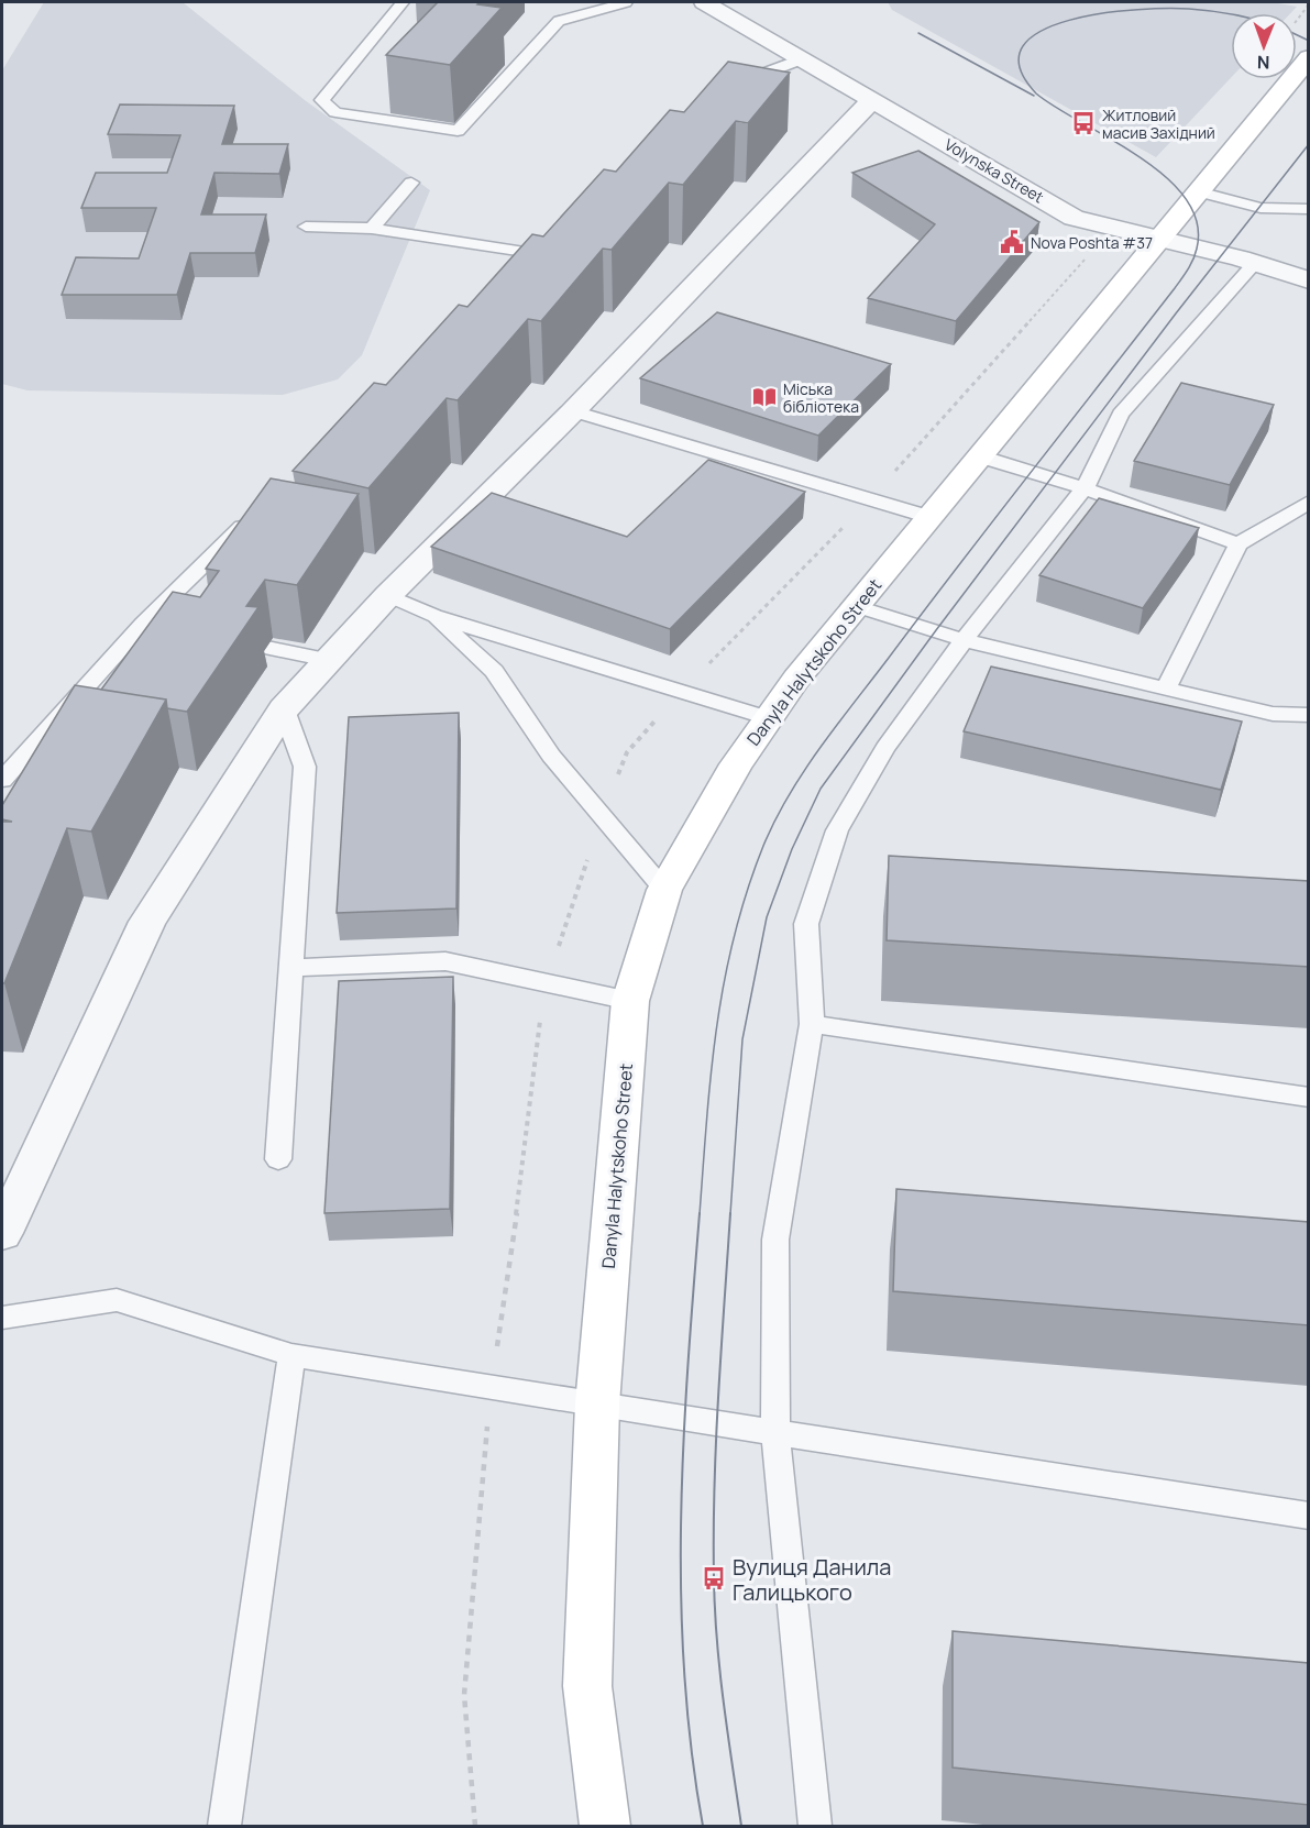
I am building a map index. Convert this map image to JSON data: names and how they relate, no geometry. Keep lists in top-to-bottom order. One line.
{"streets":{"street":["Volynska Street","Danyla Halytskoho Street"]},"crossings":[["Volynska Street","Danyla Halytskoho Street"]],"places":{"bus stop":["Житловий масив Західний","Вулиця Данила Галицького"],"public building":["Nova Poshta #37"],"library":["Міська бібліотека"]},"north":"bottom"}
